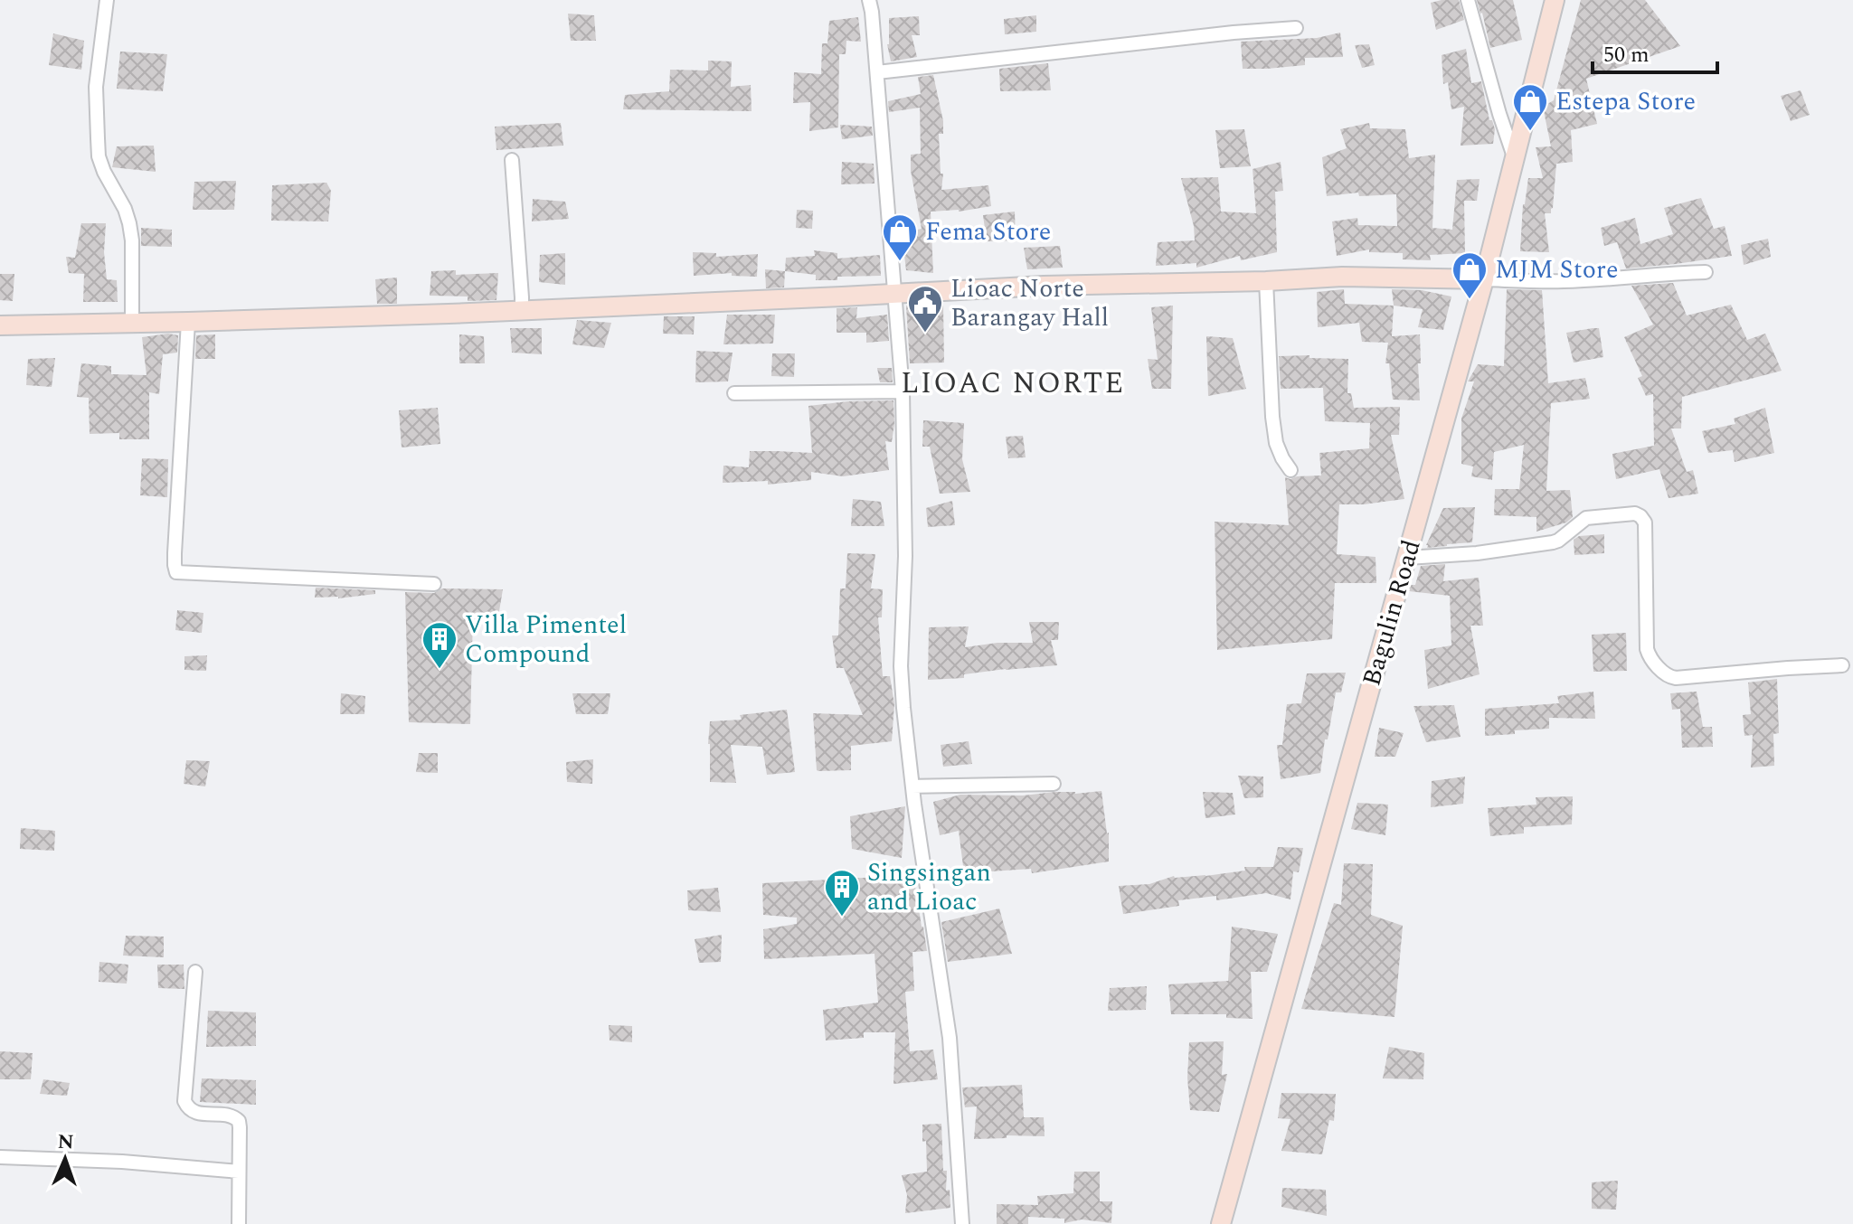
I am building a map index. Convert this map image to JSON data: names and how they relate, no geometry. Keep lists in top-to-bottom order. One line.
{"streets":{"street":["Bagulin Road"]},"districts":["LIOAC NORTE"],"places":{"shop":["Estepa Store","Fema Store","MJM Store"],"public building":["Lioac Norte Barangay Hall"],"building":["Villa Pimentel Compound","Singsingan and Lioac"]},"scale_bar":"50 m","north":"top"}
